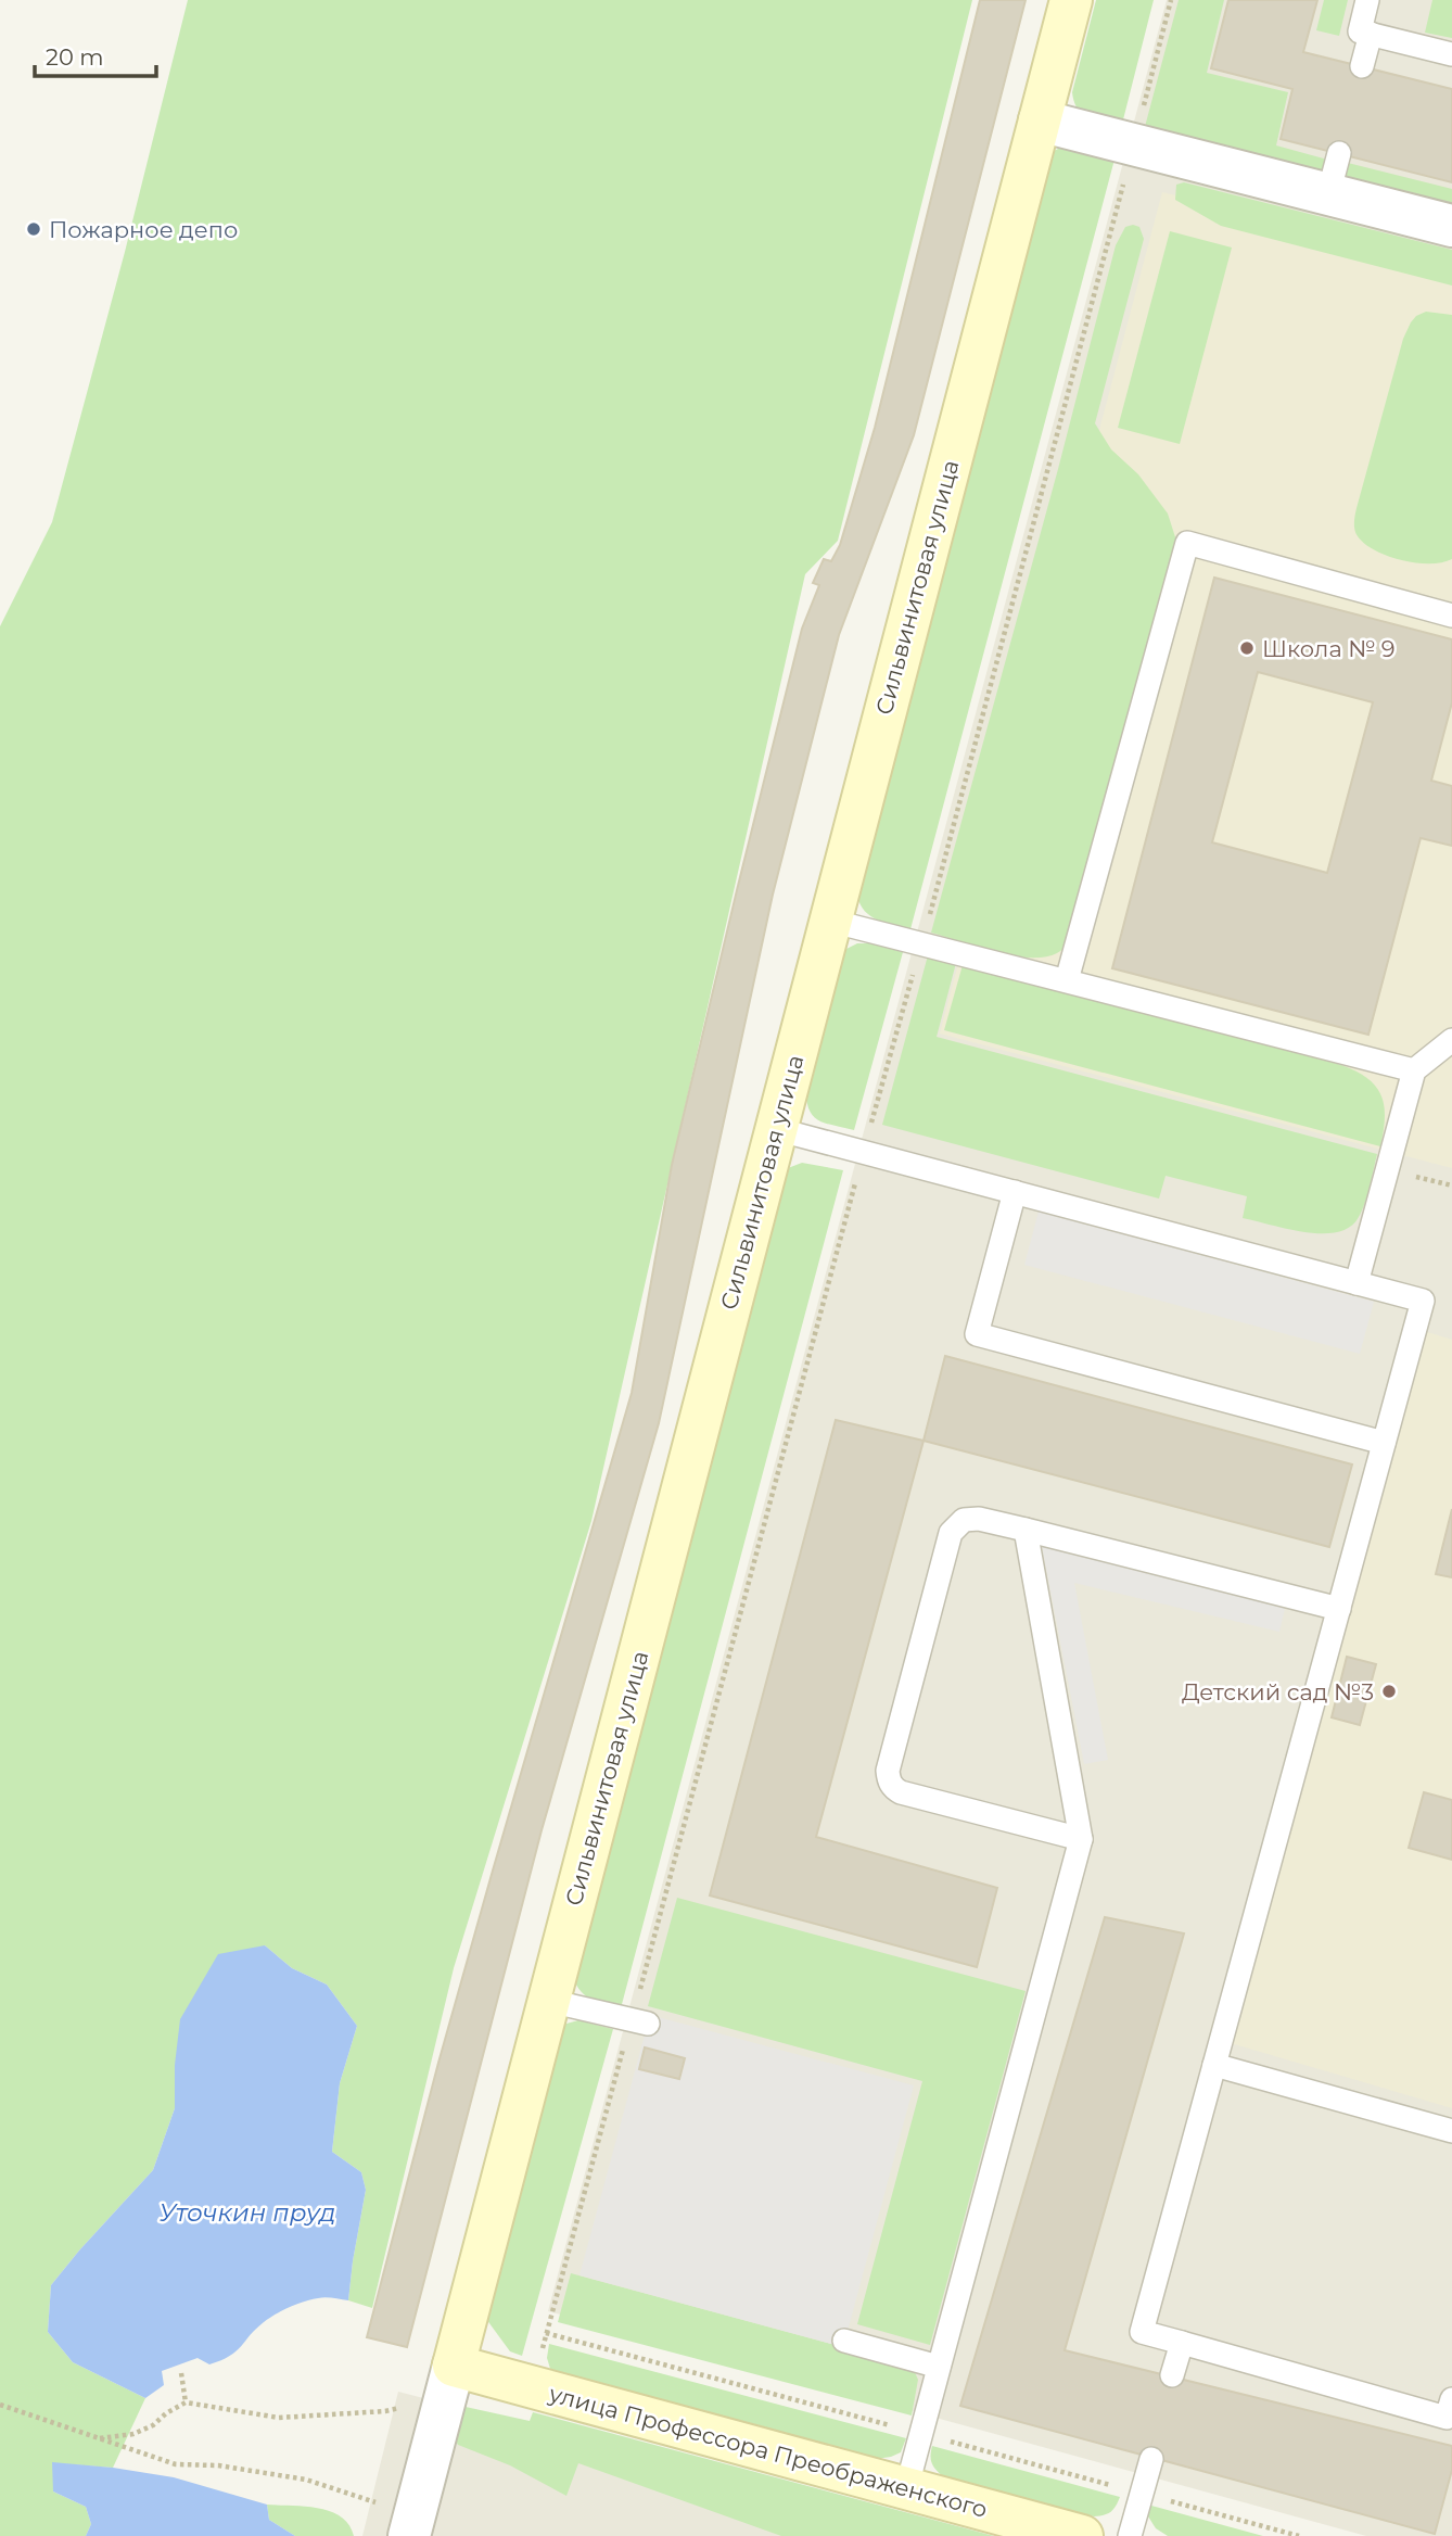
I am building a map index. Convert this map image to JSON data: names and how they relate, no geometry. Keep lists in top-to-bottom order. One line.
{"streets":{"street":["Сильвинитовая улица","улица Профессора Преображенского"]},"crossings":[["Сильвинитовая улица","улица Профессора Преображенского"]],"water":["Уточкин пруд"],"places":["Пожарное депо","Школа № 9","Детский сад №3"],"scale_bar":"20 m"}
